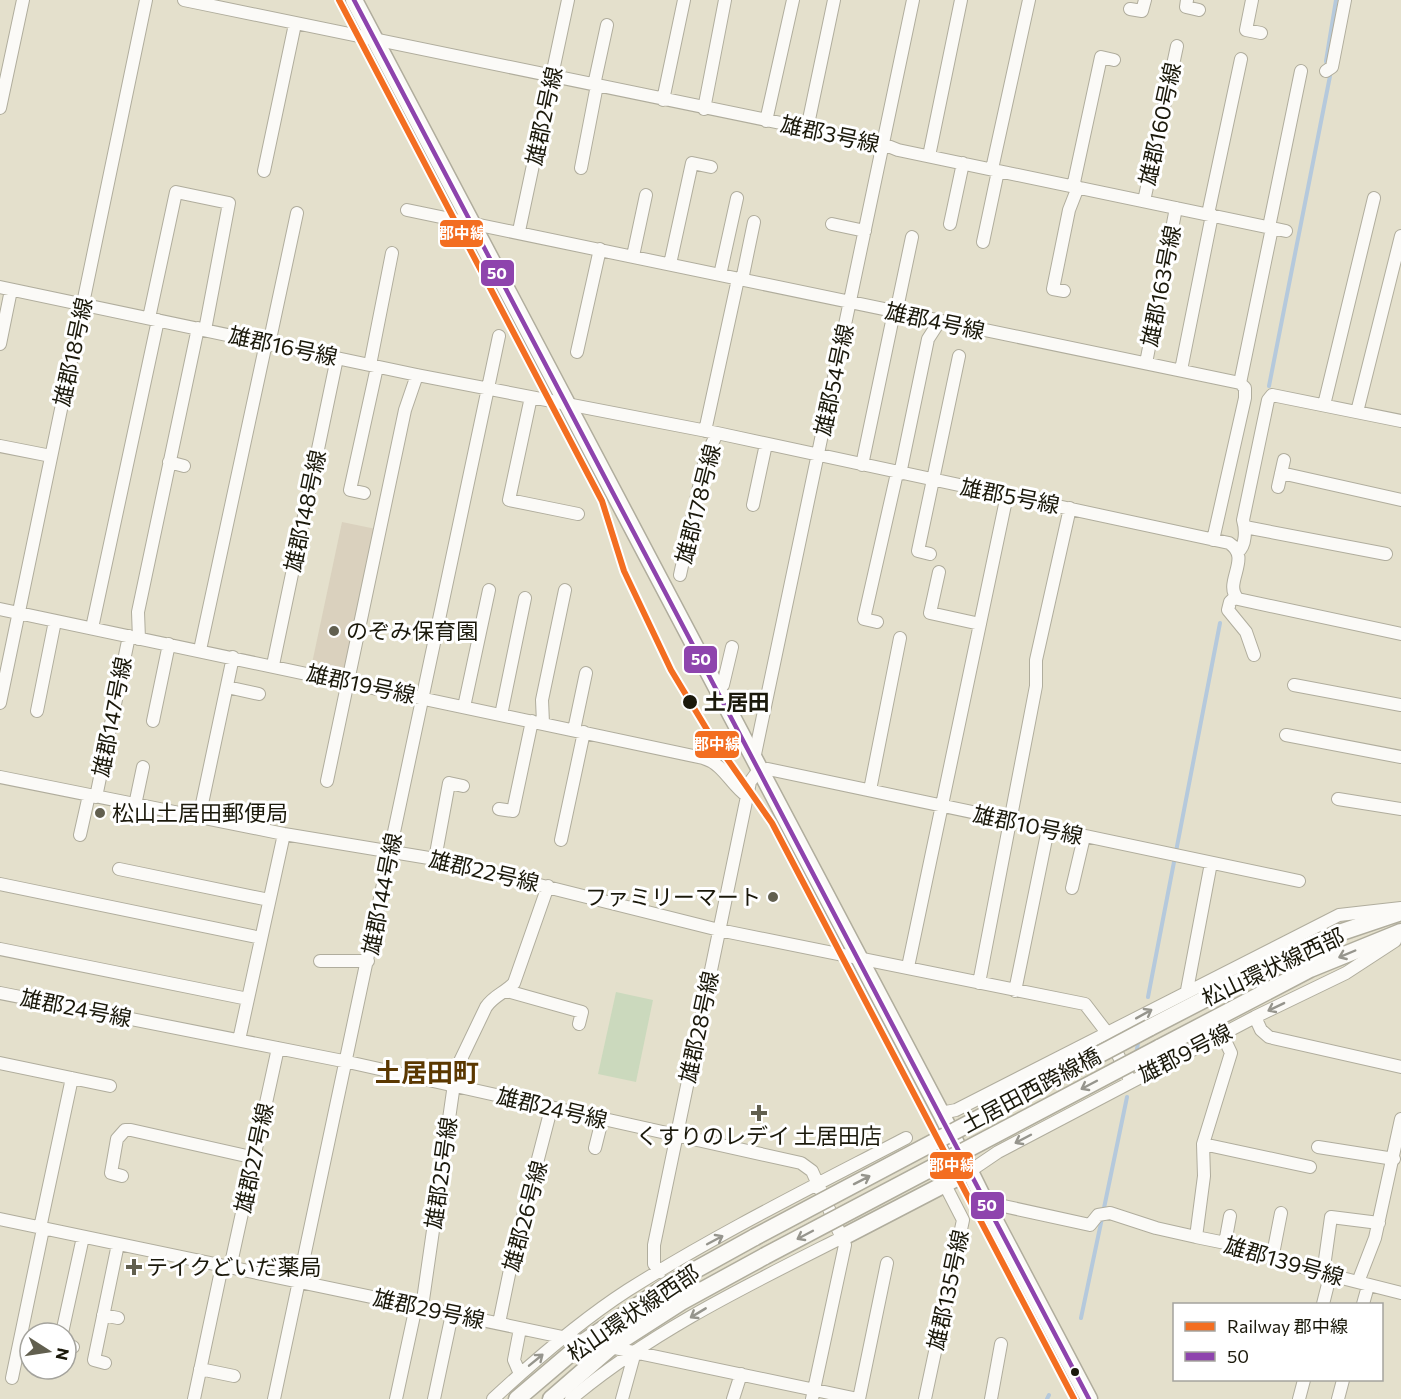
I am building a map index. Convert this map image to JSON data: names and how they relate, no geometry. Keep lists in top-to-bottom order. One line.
{"streets":{"street":["雄郡2号線","雄郡160号線","雄郡3号線","雄郡163号線","雄郡4号線","雄郡16号線","雄郡18号線","雄郡54号線","雄郡5号線","雄郡178号線","雄郡148号線","雄郡19号線","雄郡147号線","雄郡10号線","雄郡22号線","雄郡144号線","松山環状線西部","雄郡24号線","雄郡28号線","雄郡9号線","土居田西跨線橋","雄郡27号線","雄郡25号線","雄郡26号線","雄郡139号線","雄郡135号線","雄郡29号線"]},"crossings":[["雄郡2号線","雄郡3号線"],["雄郡2号線","雄郡4号線"],["雄郡160号線","雄郡3号線"],["雄郡3号線","雄郡163号線"],["雄郡3号線","雄郡54号線"],["雄郡163号線","雄郡4号線"],["雄郡4号線","雄郡54号線"],["雄郡4号線","雄郡178号線"],["雄郡16号線","雄郡18号線"],["雄郡16号線","雄郡5号線"],["雄郡16号線","雄郡148号線"],["雄郡16号線","雄郡147号線"],["雄郡16号線","雄郡144号線"],["雄郡18号線","雄郡19号線"],["雄郡54号線","雄郡5号線"],["雄郡54号線","雄郡10号線"],["雄郡54号線","雄郡28号線"],["雄郡5号線","雄郡178号線"],["雄郡148号線","雄郡19号線"],["雄郡19号線","雄郡147号線"],["雄郡19号線","雄郡144号線"],["雄郡19号線","雄郡28号線"],["雄郡147号線","雄郡22号線"],["雄郡10号線","雄郡28号線"],["雄郡22号線","雄郡144号線"],["雄郡22号線","雄郡28号線"],["雄郡22号線","雄郡9号線"],["雄郡22号線","雄郡25号線"],["雄郡144号線","雄郡24号線"],["雄郡144号線","雄郡29号線"],["松山環状線西部","土居田西跨線橋"],["松山環状線西部","雄郡29号線"],["雄郡24号線","雄郡28号線"],["雄郡24号線","雄郡27号線"],["雄郡24号線","雄郡25号線"],["雄郡24号線","雄郡26号線"],["雄郡9号線","雄郡139号線"],["雄郡27号線","雄郡29号線"],["雄郡25号線","雄郡29号線"],["雄郡26号線","雄郡29号線"]],"districts":["土居田町"],"places":{"other":["のぞみ保育園","土居田","松山土居田郵便局","ファミリーマート"],"health":["くすりのレデイ 土居田店","テイクどいだ薬局"]},"lines":["rail line 郡中線","transit line 50"],"legend":["Railway 郡中線","50"],"north":"right"}
